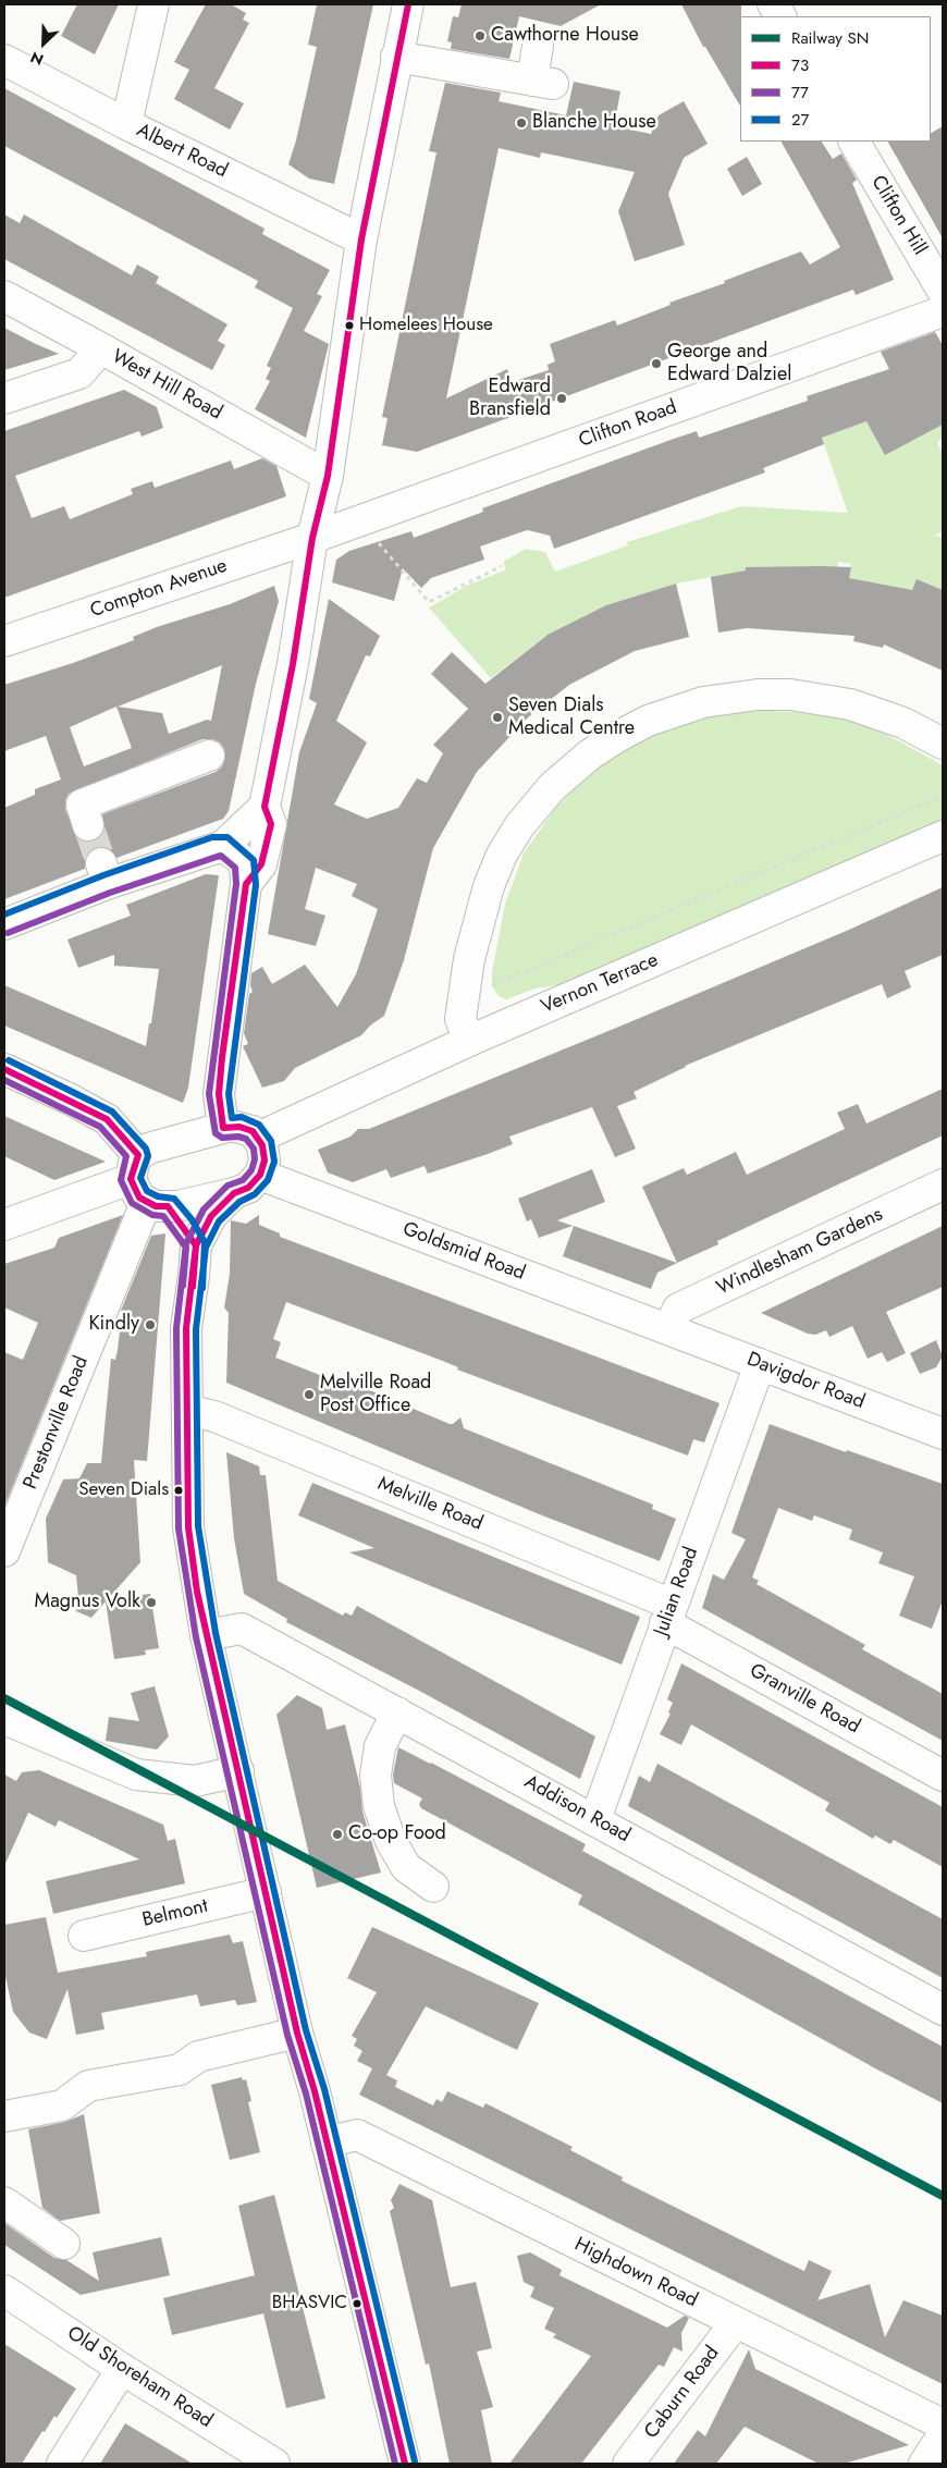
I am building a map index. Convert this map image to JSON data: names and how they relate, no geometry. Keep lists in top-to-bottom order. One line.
{"streets":{"street":["Albert Road","Clifton Hill","West Hill Road","Clifton Road","Compton Avenue","Vernon Terrace","Goldsmid Road","Windlesham Gardens","Davigdor Road","Prestonville Road","Melville Road","Julian Road","Granville Road","Addison Road","Belmont","Highdown Road","Old Shoreham Road","Caburn Road"]},"crossings":[["Clifton Road","Compton Avenue"],["Goldsmid Road","Windlesham Gardens"],["Goldsmid Road","Davigdor Road"],["Windlesham Gardens","Davigdor Road"],["Davigdor Road","Julian Road"],["Melville Road","Julian Road"],["Melville Road","Granville Road"],["Julian Road","Granville Road"],["Julian Road","Addison Road"],["Highdown Road","Caburn Road"]],"places":["Cawthorne House","Blanche House","Homelees House","George and Edward Dalziel","Edward Bransfield","Seven Dials Medical Centre","Kindly","Melville Road Post Office","Seven Dials","Magnus Volk","Co-op Food","BHASVIC"],"lines":["transit line 73","transit line 27","transit line 77","rail line SN"],"legend":["Railway SN","73","77","27"],"north":"bottom left"}
